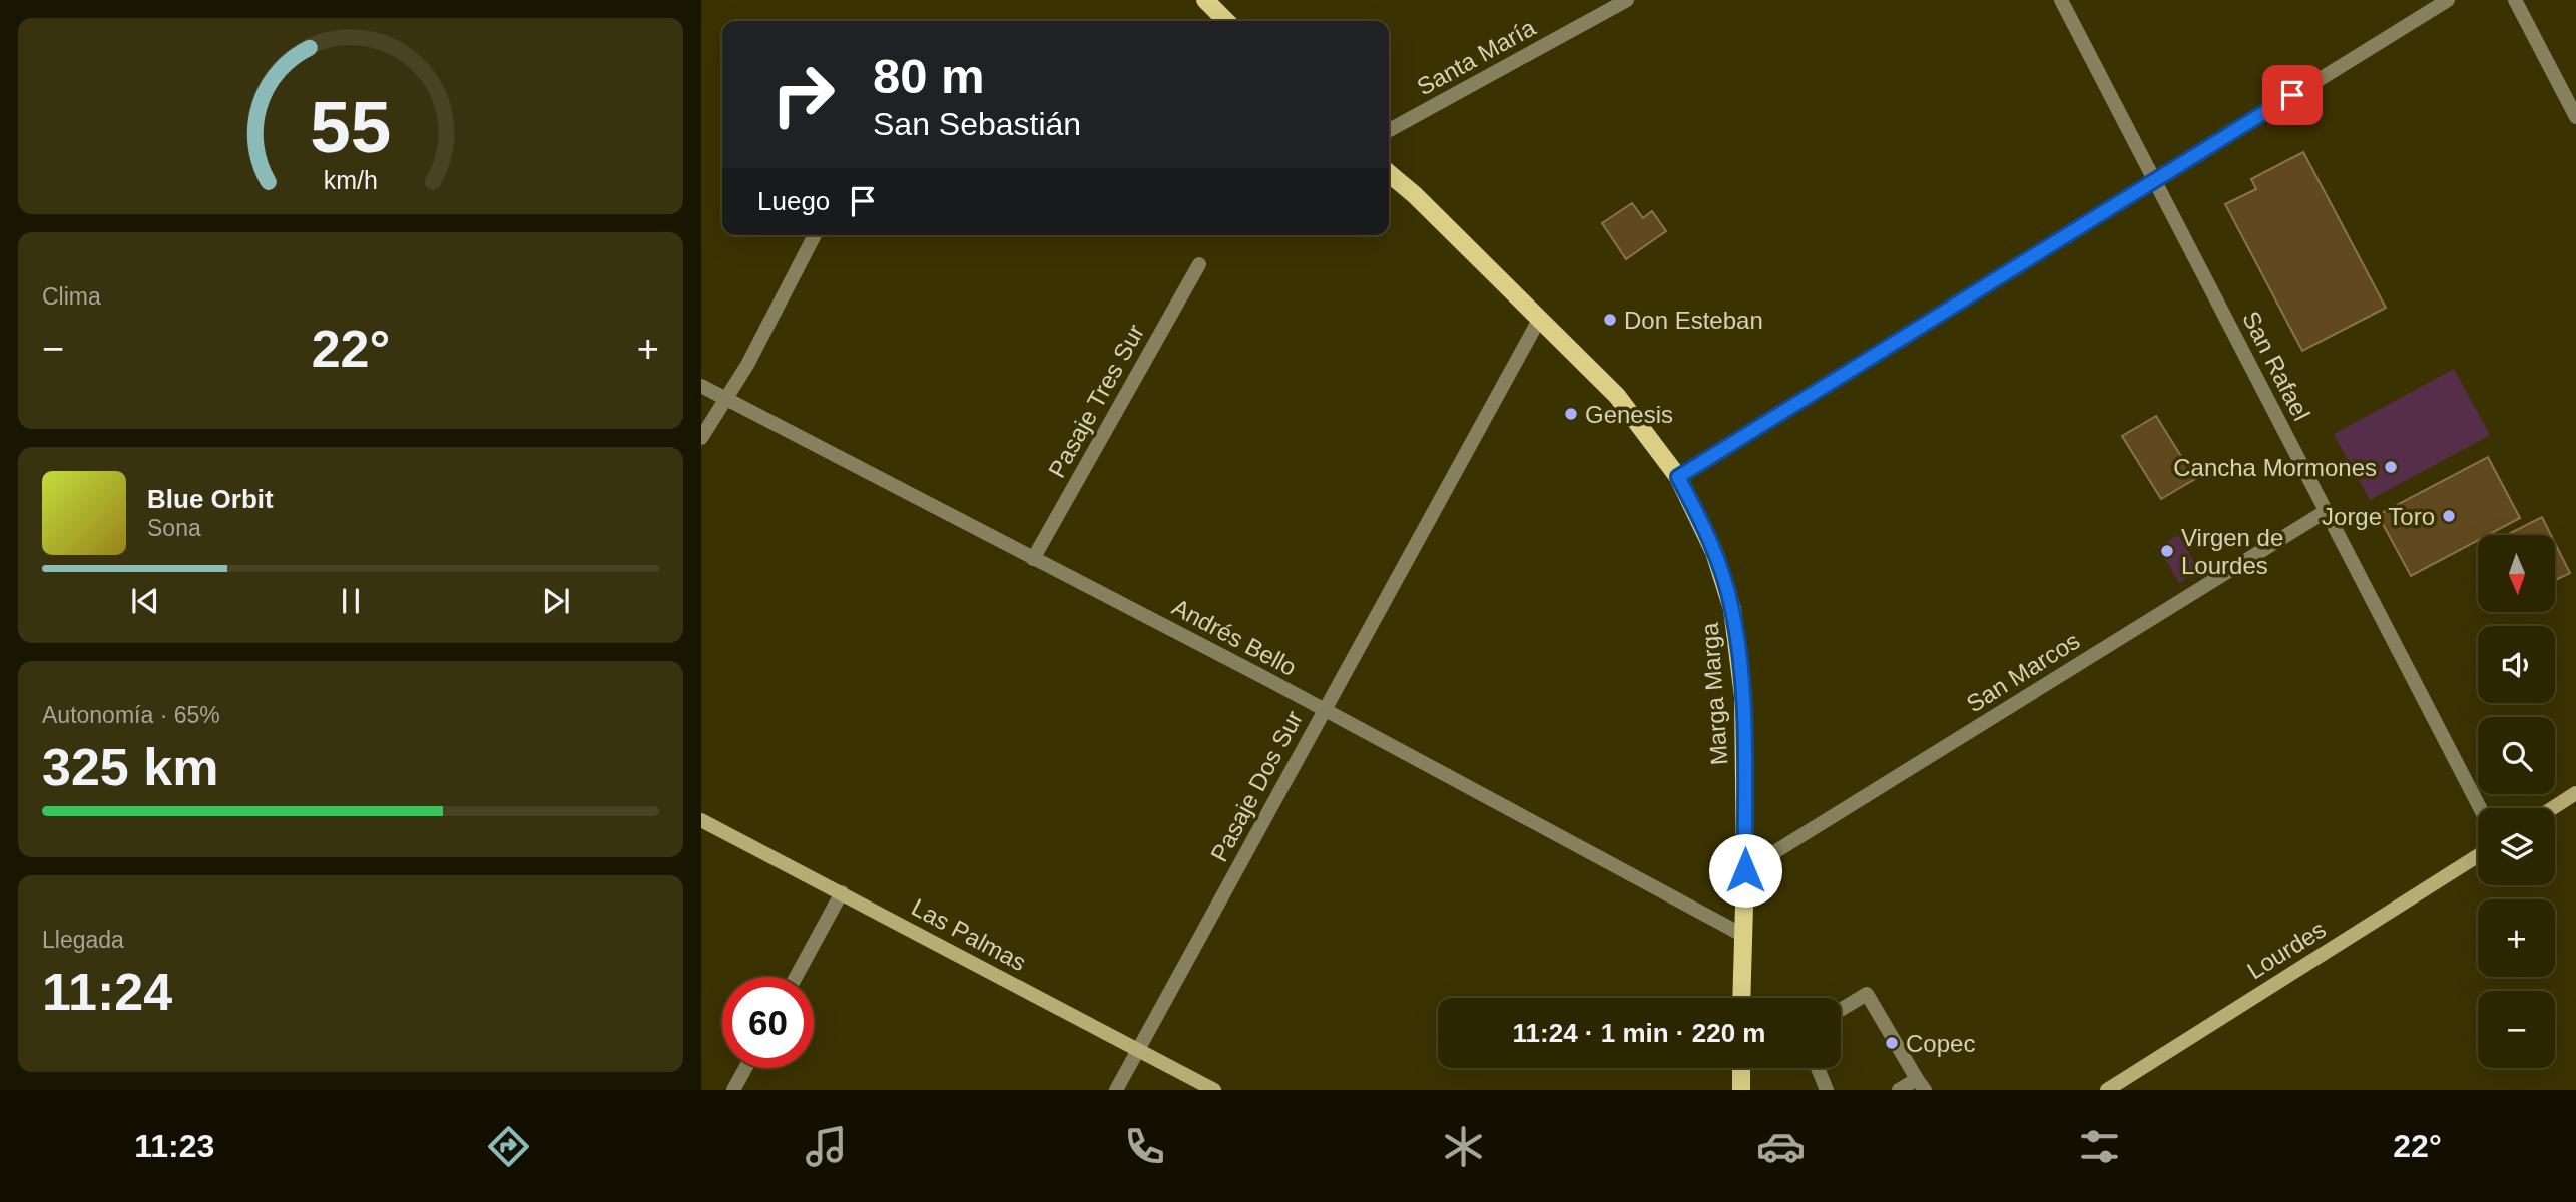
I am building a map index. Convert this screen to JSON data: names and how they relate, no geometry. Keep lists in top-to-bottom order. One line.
{"streets":{"main road":["Marga Marga","Las Palmas","Lourdes"],"street":["Santa María","San Rafael","Pasaje Tres Sur","Andrés Bello","San Marcos","Pasaje Dos Sur"]},"crossings":[["San Rafael","San Marcos"],["Pasaje Tres Sur","Andrés Bello"],["Andrés Bello","Marga Marga"],["Andrés Bello","Pasaje Dos Sur"],["San Marcos","Marga Marga"],["Marga Marga","Pasaje Dos Sur"],["Pasaje Dos Sur","Las Palmas"]],"places":["Don Esteban","Genesis","Cancha Mormones","Jorge Toro","Virgen de Lourdes","Copec"],"north":"bottom","page":{"turn":["80 m","San Sebastián"],"then":"Luego","tile":["Clima",["Autonomía · 65%","325 km"],["Llegada","11:24"]],"heat":["−","22°","+"],"song":["Blue Orbit","Sona"],"map_buttons":["+","−"],"limit":"60","trip":"11:24 · 1 min · 220 m","tabs":["11:23","22°"],"gauge":["55","km/h"]}}
